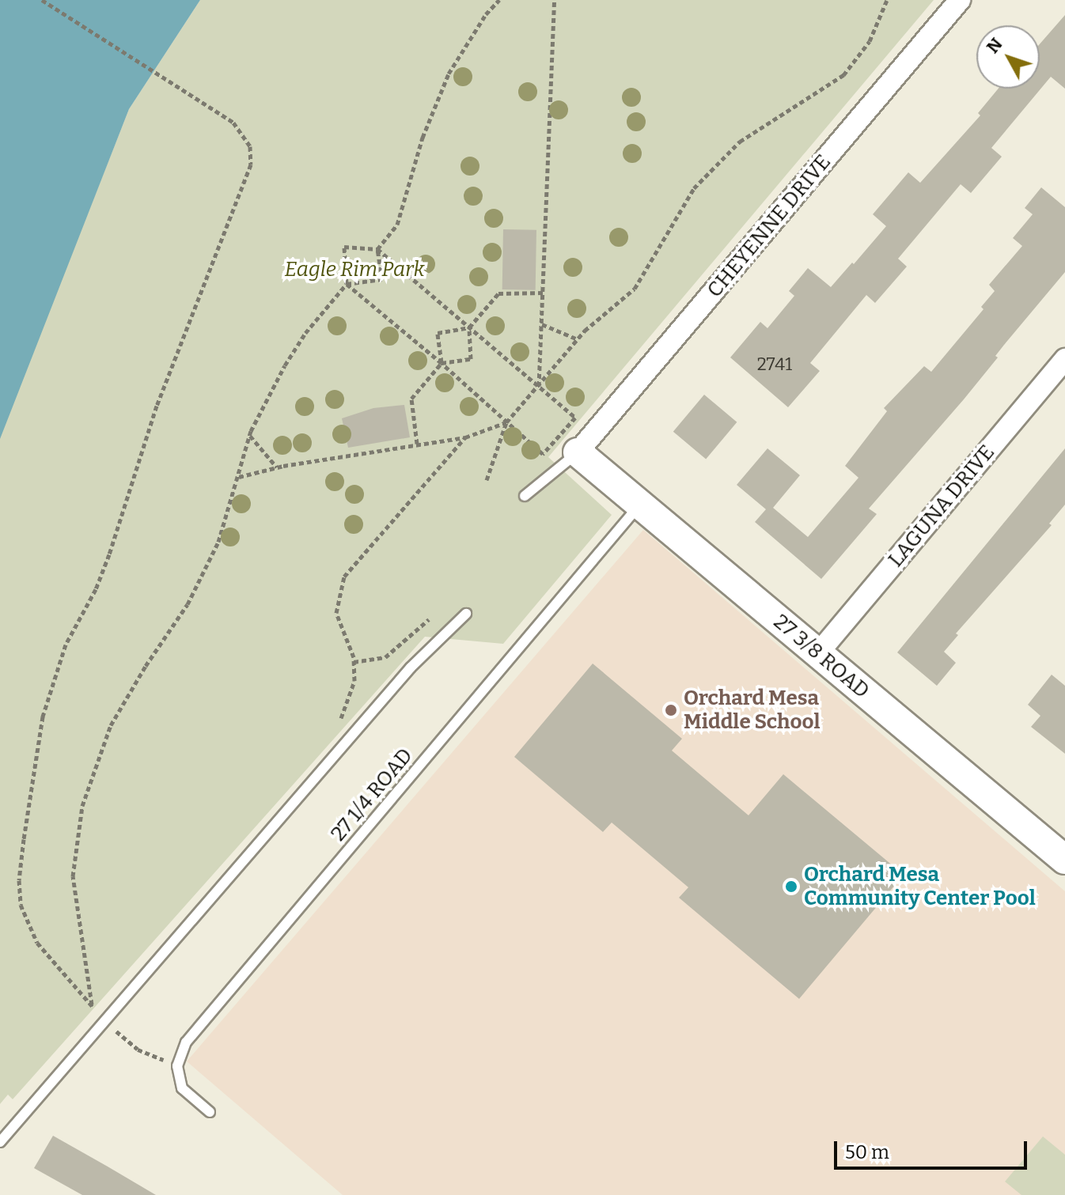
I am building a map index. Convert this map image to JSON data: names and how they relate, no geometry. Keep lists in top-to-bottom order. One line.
{"streets":{"street":["CHEYENNE DRIVE","LAGUNA DRIVE","27 3/8 ROAD"],"lane":["27 1/4 ROAD"]},"crossings":[["CHEYENNE DRIVE","27 3/8 ROAD"],["LAGUNA DRIVE","27 3/8 ROAD"],["27 3/8 ROAD","27 1/4 ROAD"]],"parks":["Eagle Rim Park"],"places":["Orchard Mesa Middle School","Orchard Mesa Community Center Pool"],"house_numbers":["2741"],"scale_bar":"50 m","north":"top left"}
